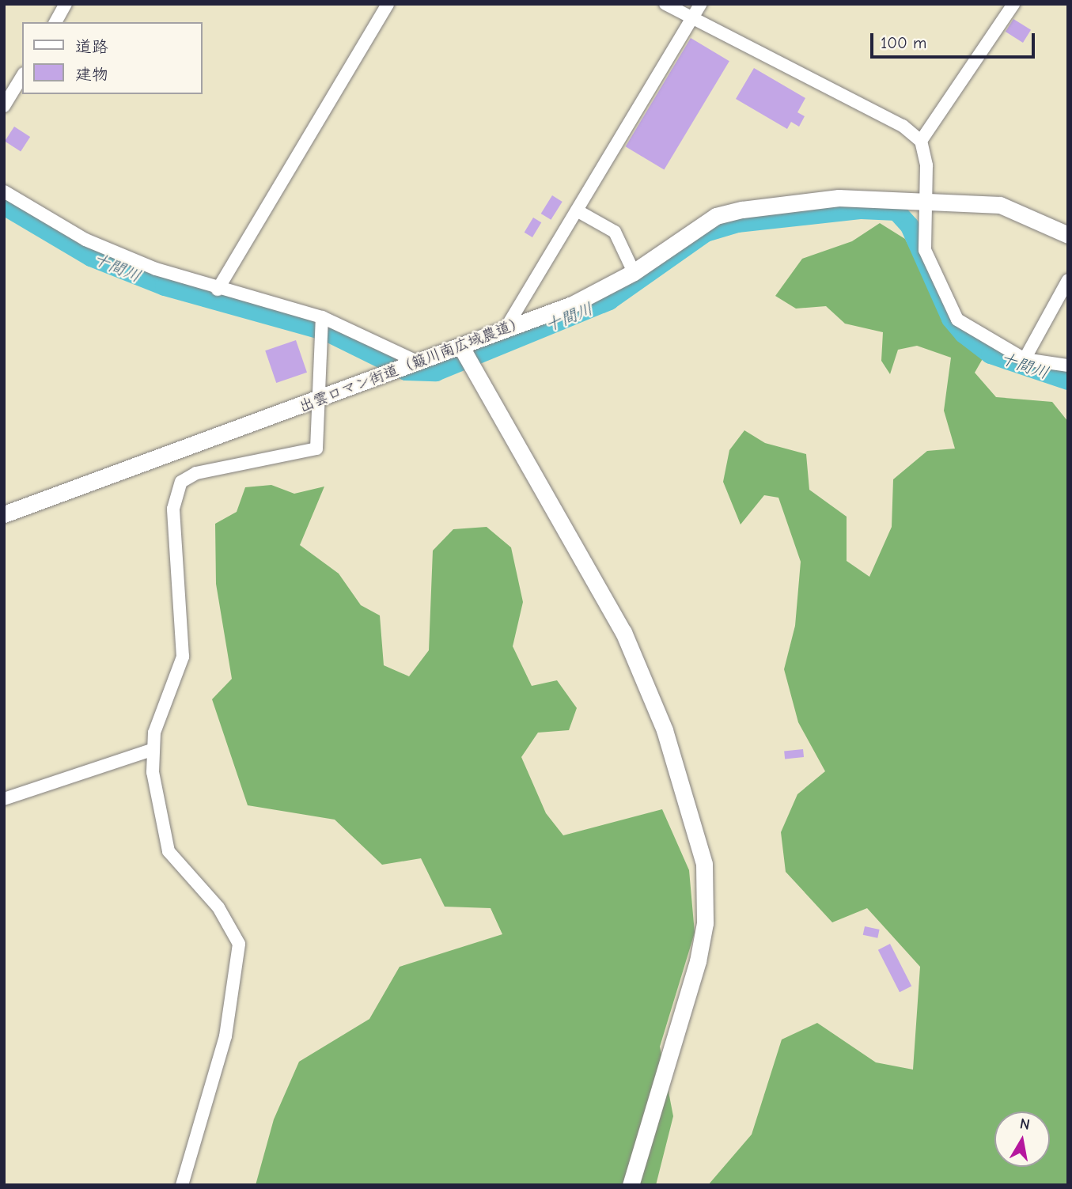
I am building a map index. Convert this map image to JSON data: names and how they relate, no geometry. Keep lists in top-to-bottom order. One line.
{"streets":{"street":["出雲ロマン街道（簸川南広域農道）"]},"water":["十間川"],"legend":["道路","建物"],"scale_bar":"100 m","north":"top"}
